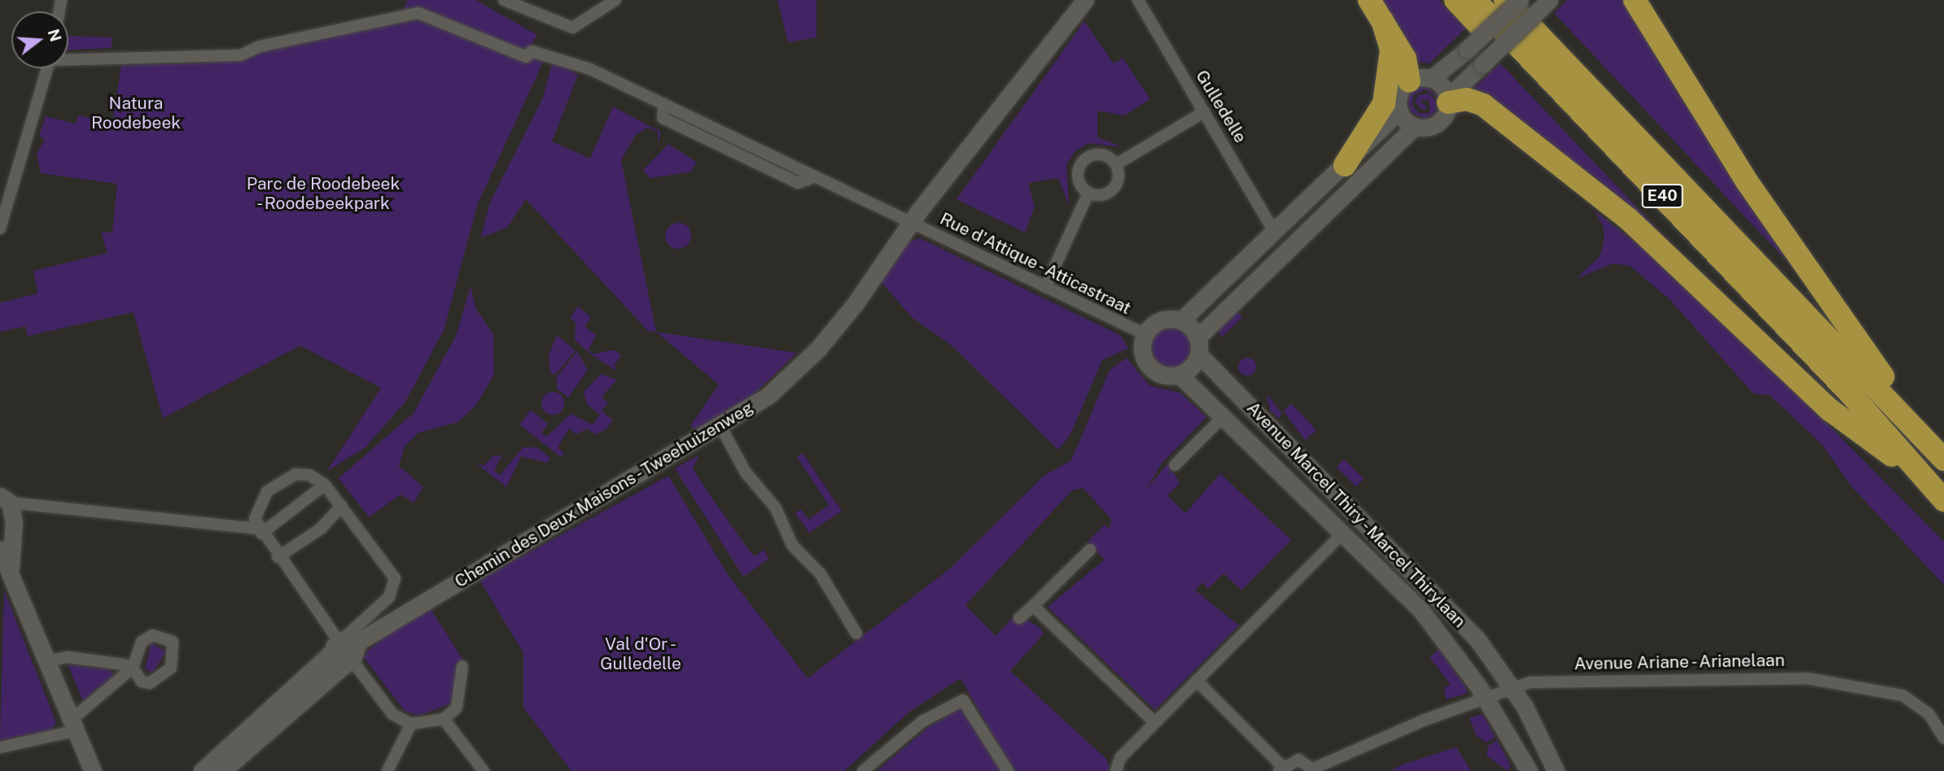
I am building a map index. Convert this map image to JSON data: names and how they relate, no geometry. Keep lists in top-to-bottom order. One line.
{"streets":{"highway":["E40"],"main road":["Chemin des Deux Maisons - Tweehuizenweg","Avenue Marcel Thiry - Marcel Thirylaan"],"street":["Gulledelle","Rue d'Attique - Atticastraat","Avenue Ariane - Arianelaan"]},"crossings":[["Rue d'Attique - Atticastraat","Chemin des Deux Maisons - Tweehuizenweg"],["Rue d'Attique - Atticastraat","Avenue Marcel Thiry - Marcel Thirylaan"],["Avenue Marcel Thiry - Marcel Thirylaan","Avenue Ariane - Arianelaan"]],"parks":["Natura Roodebeek","Parc de Roodebeek - Roodebeekpark","Val d'Or - Gulledelle"],"north":"right"}
